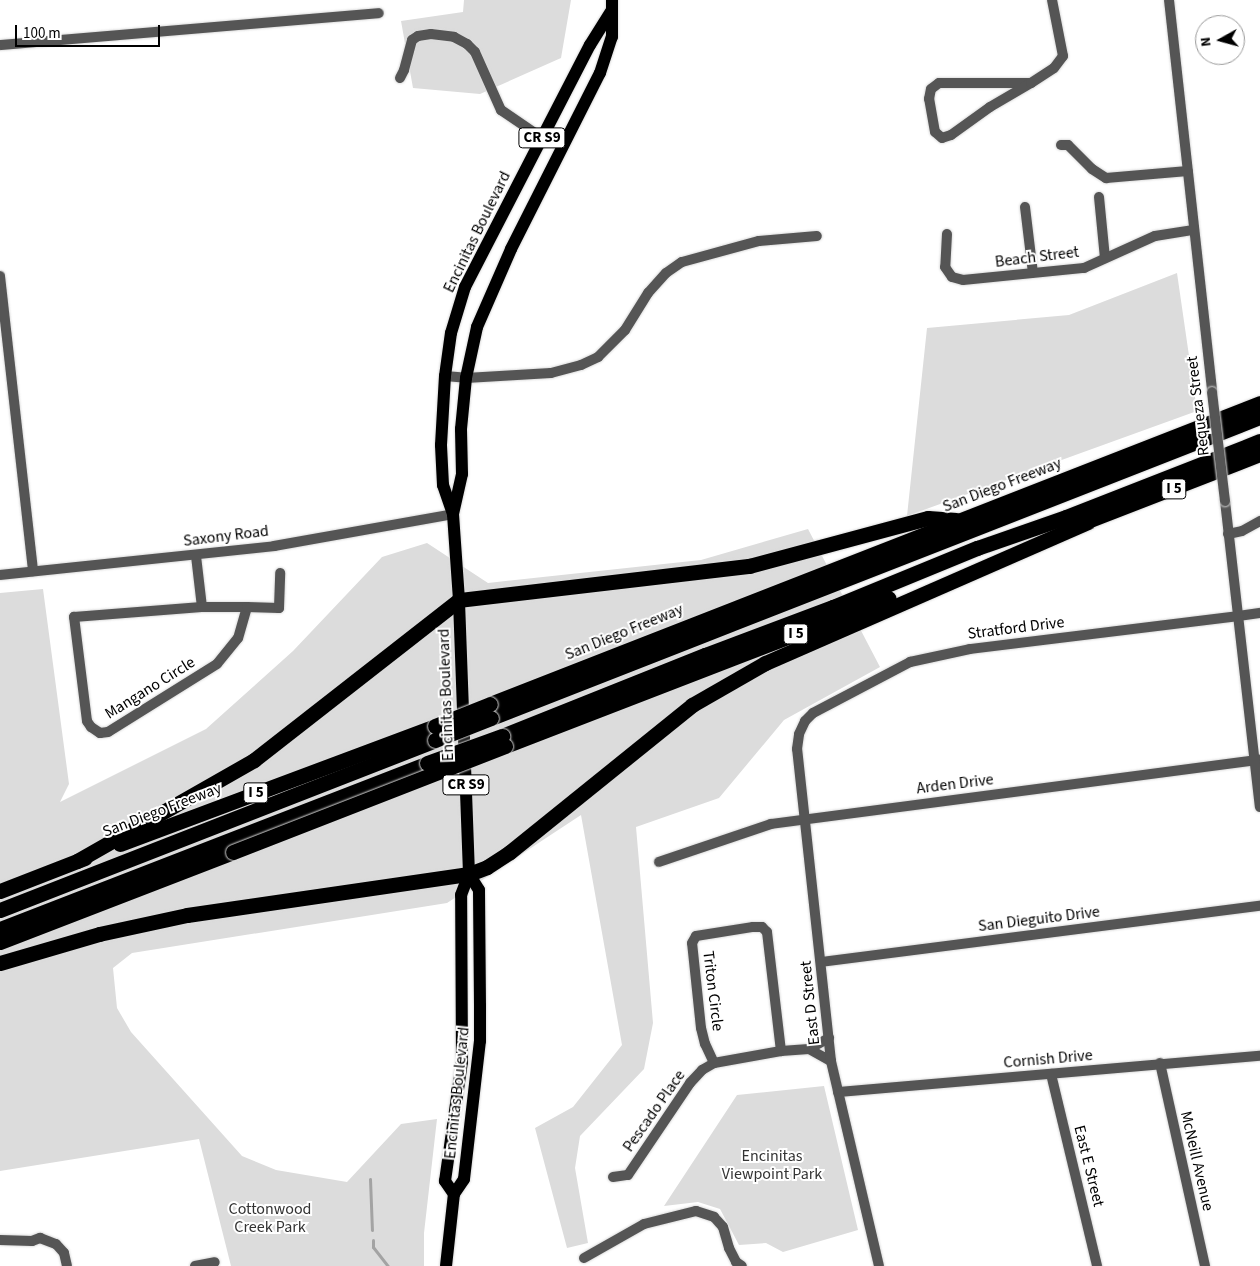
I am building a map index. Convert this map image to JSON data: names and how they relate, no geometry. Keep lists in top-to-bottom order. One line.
{"streets":{"highway":["San Diego Freeway","I 5"],"main road":["CR S9","Encinitas Boulevard"],"street":["Beach Street","Requeza Street","Saxony Road","Stratford Drive","Mangano Circle","Arden Drive","San Dieguito Drive","Triton Circle","East D Street","Cornish Drive","Pescado Place","McNeill Avenue","East E Street"]},"crossings":[["Encinitas Boulevard","Saxony Road"],["Beach Street","Requeza Street"],["Requeza Street","Stratford Drive"],["Requeza Street","Arden Drive"],["Stratford Drive","East D Street"],["Arden Drive","East D Street"],["San Dieguito Drive","East D Street"],["Triton Circle","Pescado Place"],["East D Street","Cornish Drive"],["East D Street","Pescado Place"],["Cornish Drive","McNeill Avenue"],["Cornish Drive","East E Street"]],"parks":["Encinitas Viewpoint Park","Cottonwood Creek Park"],"scale_bar":"100 m","north":"left"}
